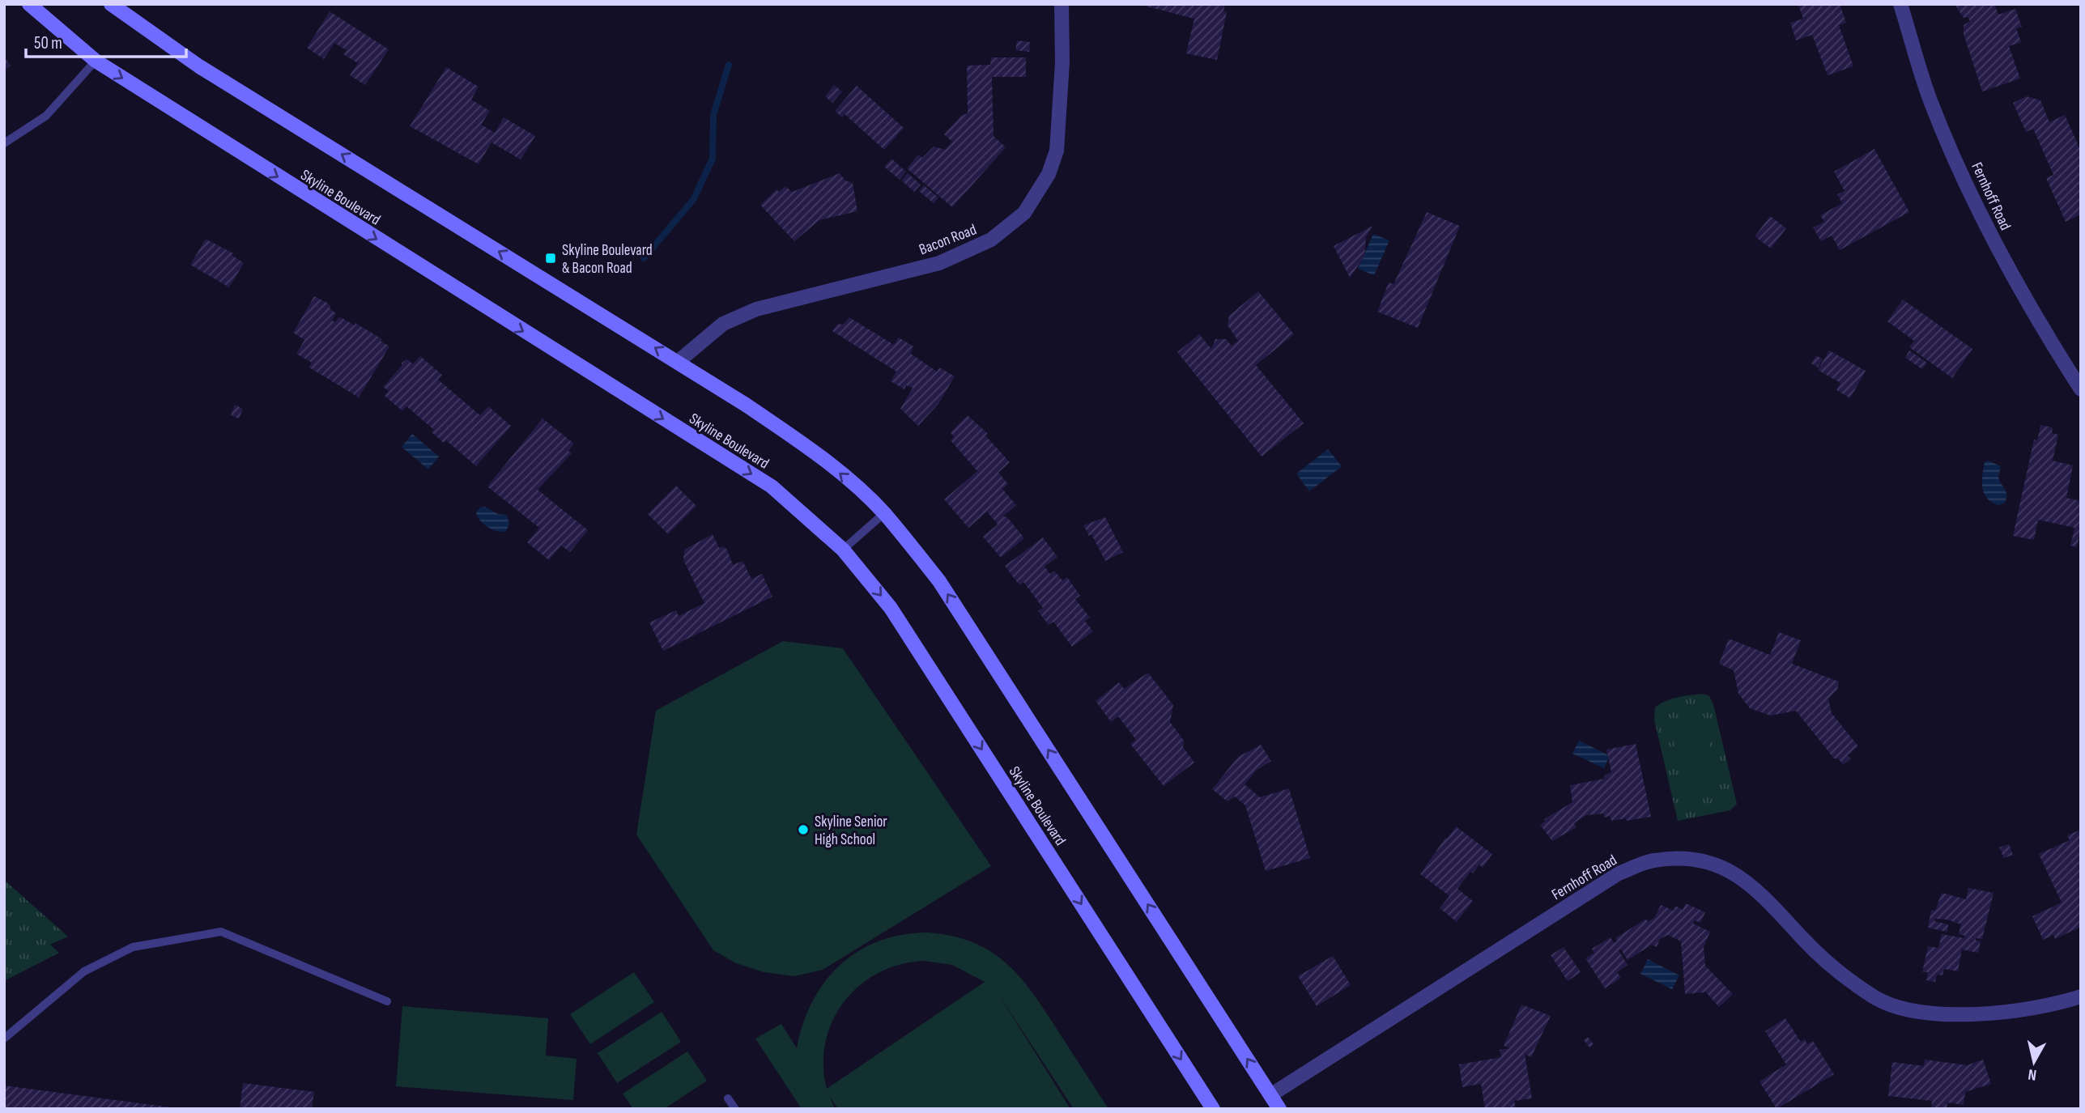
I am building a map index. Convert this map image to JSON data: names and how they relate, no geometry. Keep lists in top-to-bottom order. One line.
{"streets":{"main road":["Skyline Boulevard"],"street":["Fernhoff Road","Bacon Road"]},"places":{"transit":["Skyline Boulevard & Bacon Road"],"other":["Skyline Senior High School"]},"scale_bar":"50 m","north":"bottom"}
